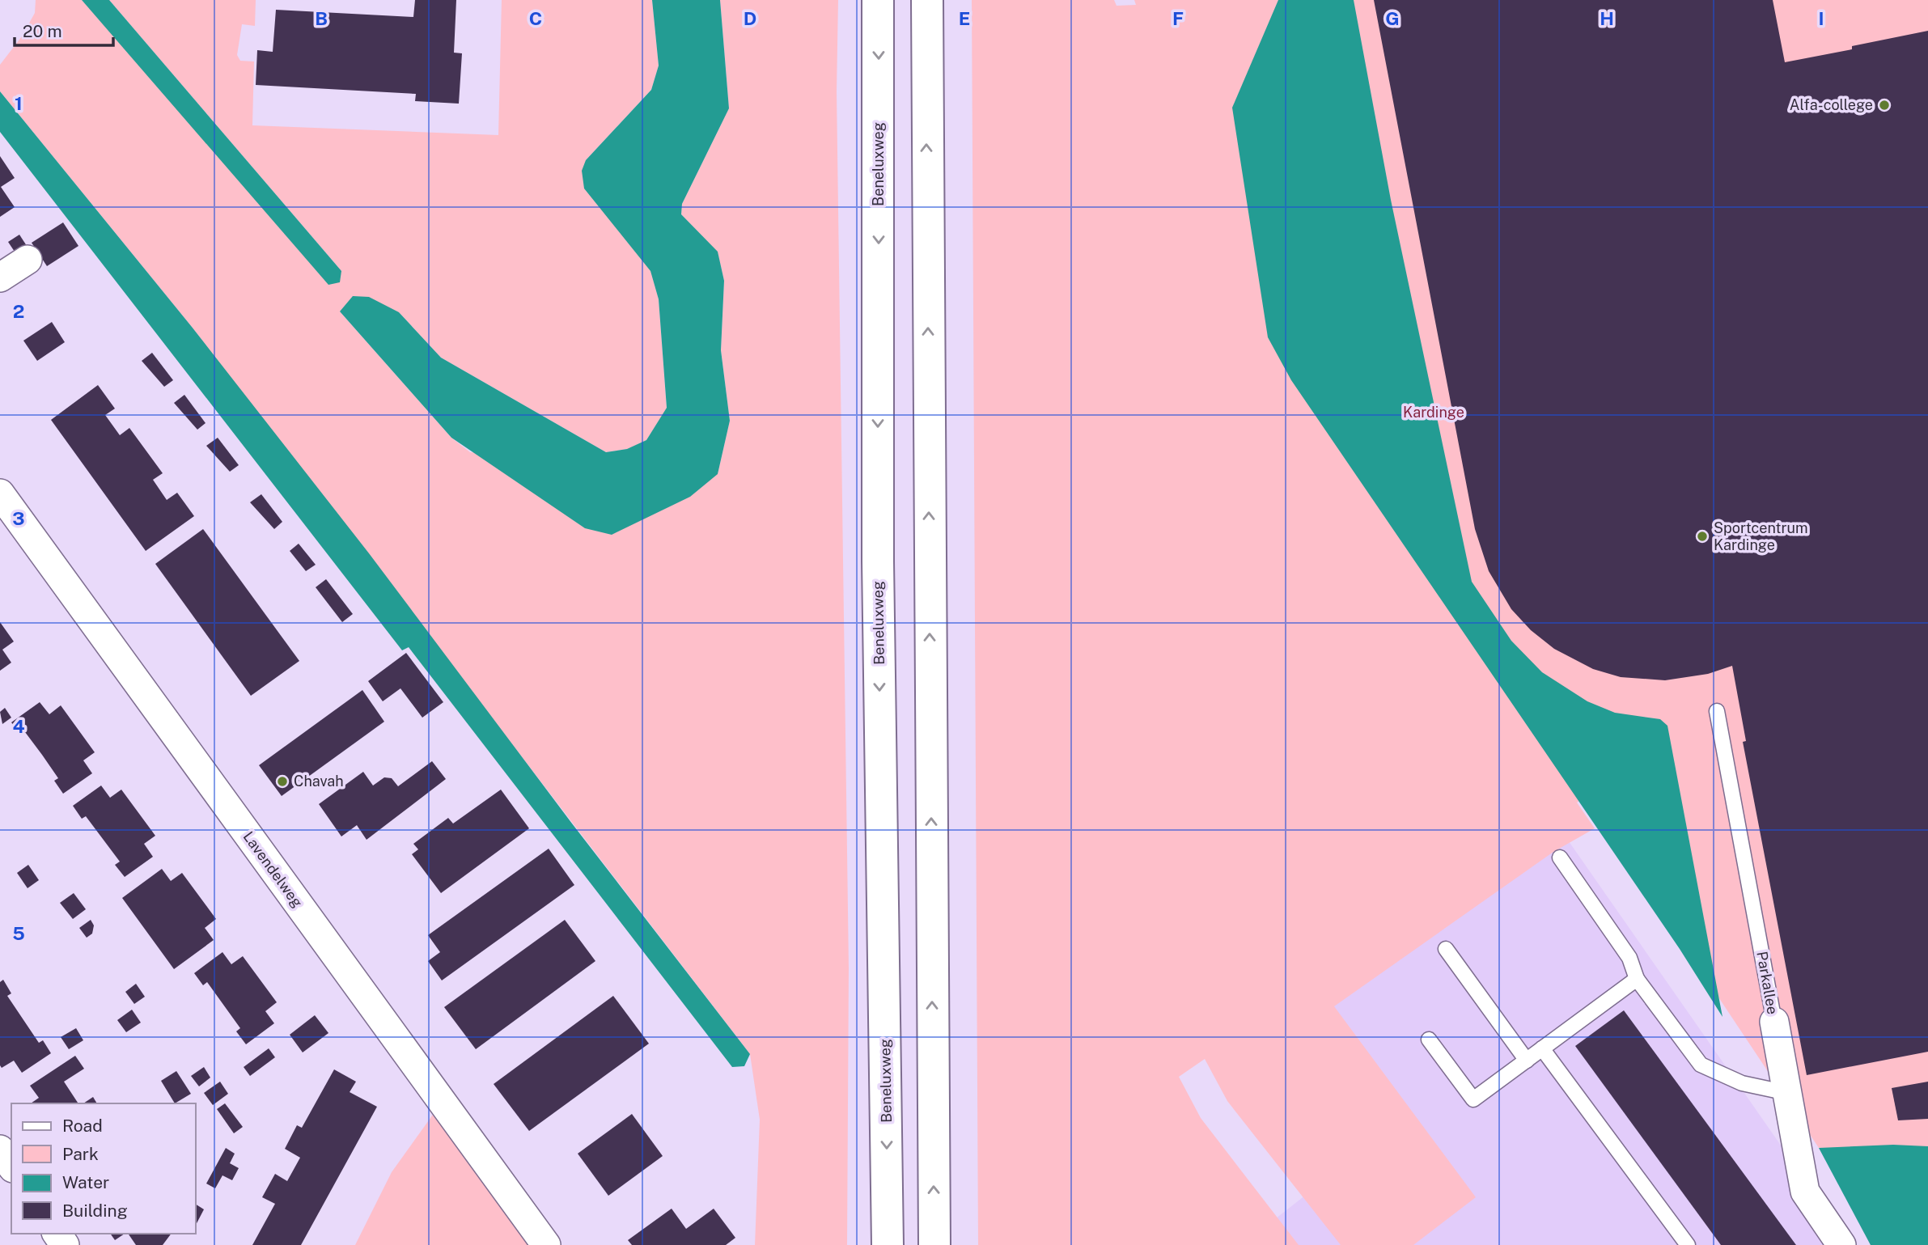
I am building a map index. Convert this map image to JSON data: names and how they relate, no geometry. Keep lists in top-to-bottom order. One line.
{"streets":{"highway":["Beneluxweg"],"street":["Lavendelweg","Parkallee"]},"parks":["Kardinge"],"places":["Alfa-college","Sportcentrum Kardinge","Chavah"],"legend":["Road","Park","Water","Building"],"scale_bar":"20 m","grid":{"columns":["B","C","D","E","F","G","H","I"],"rows":["1","2","3","4","5"]}}
